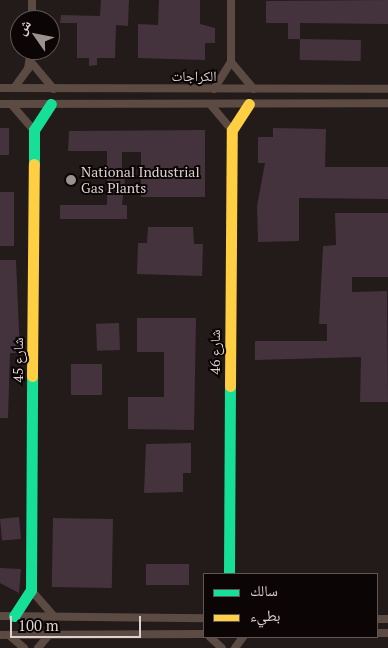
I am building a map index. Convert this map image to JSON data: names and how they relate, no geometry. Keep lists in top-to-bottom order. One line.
{"streets":{"street":["الكراجات","شارع 46","شارع 45"]},"places":["National Industrial Gas Plants"],"legend":["سالك","بطيء"],"scale_bar":"100 m","north":"top left"}
